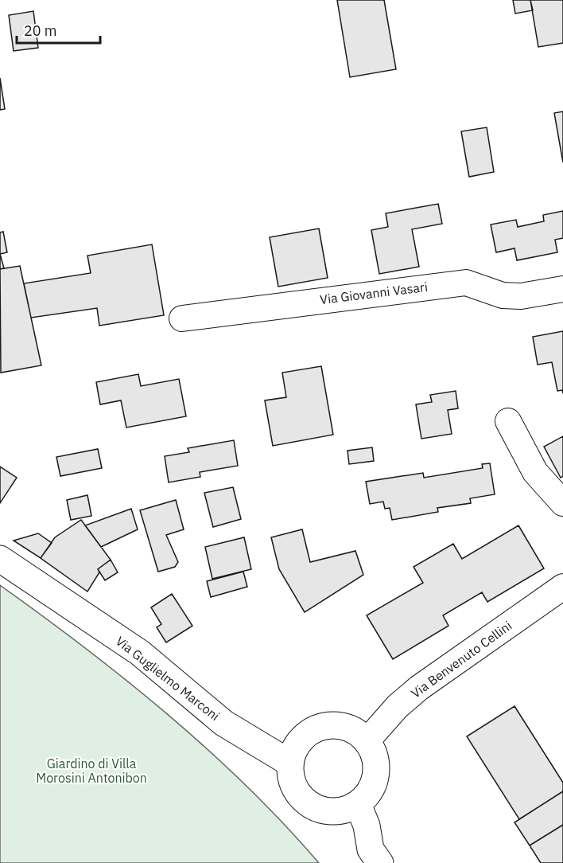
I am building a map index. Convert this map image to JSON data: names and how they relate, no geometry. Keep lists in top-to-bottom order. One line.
{"streets":{"street":["Via Giovanni Vasari","Via Benvenuto Cellini","Via Guglielmo Marconi"]},"crossings":[["Via Benvenuto Cellini","Via Guglielmo Marconi"]],"parks":["Giardino di Villa Morosini Antonibon"],"scale_bar":"20 m"}
